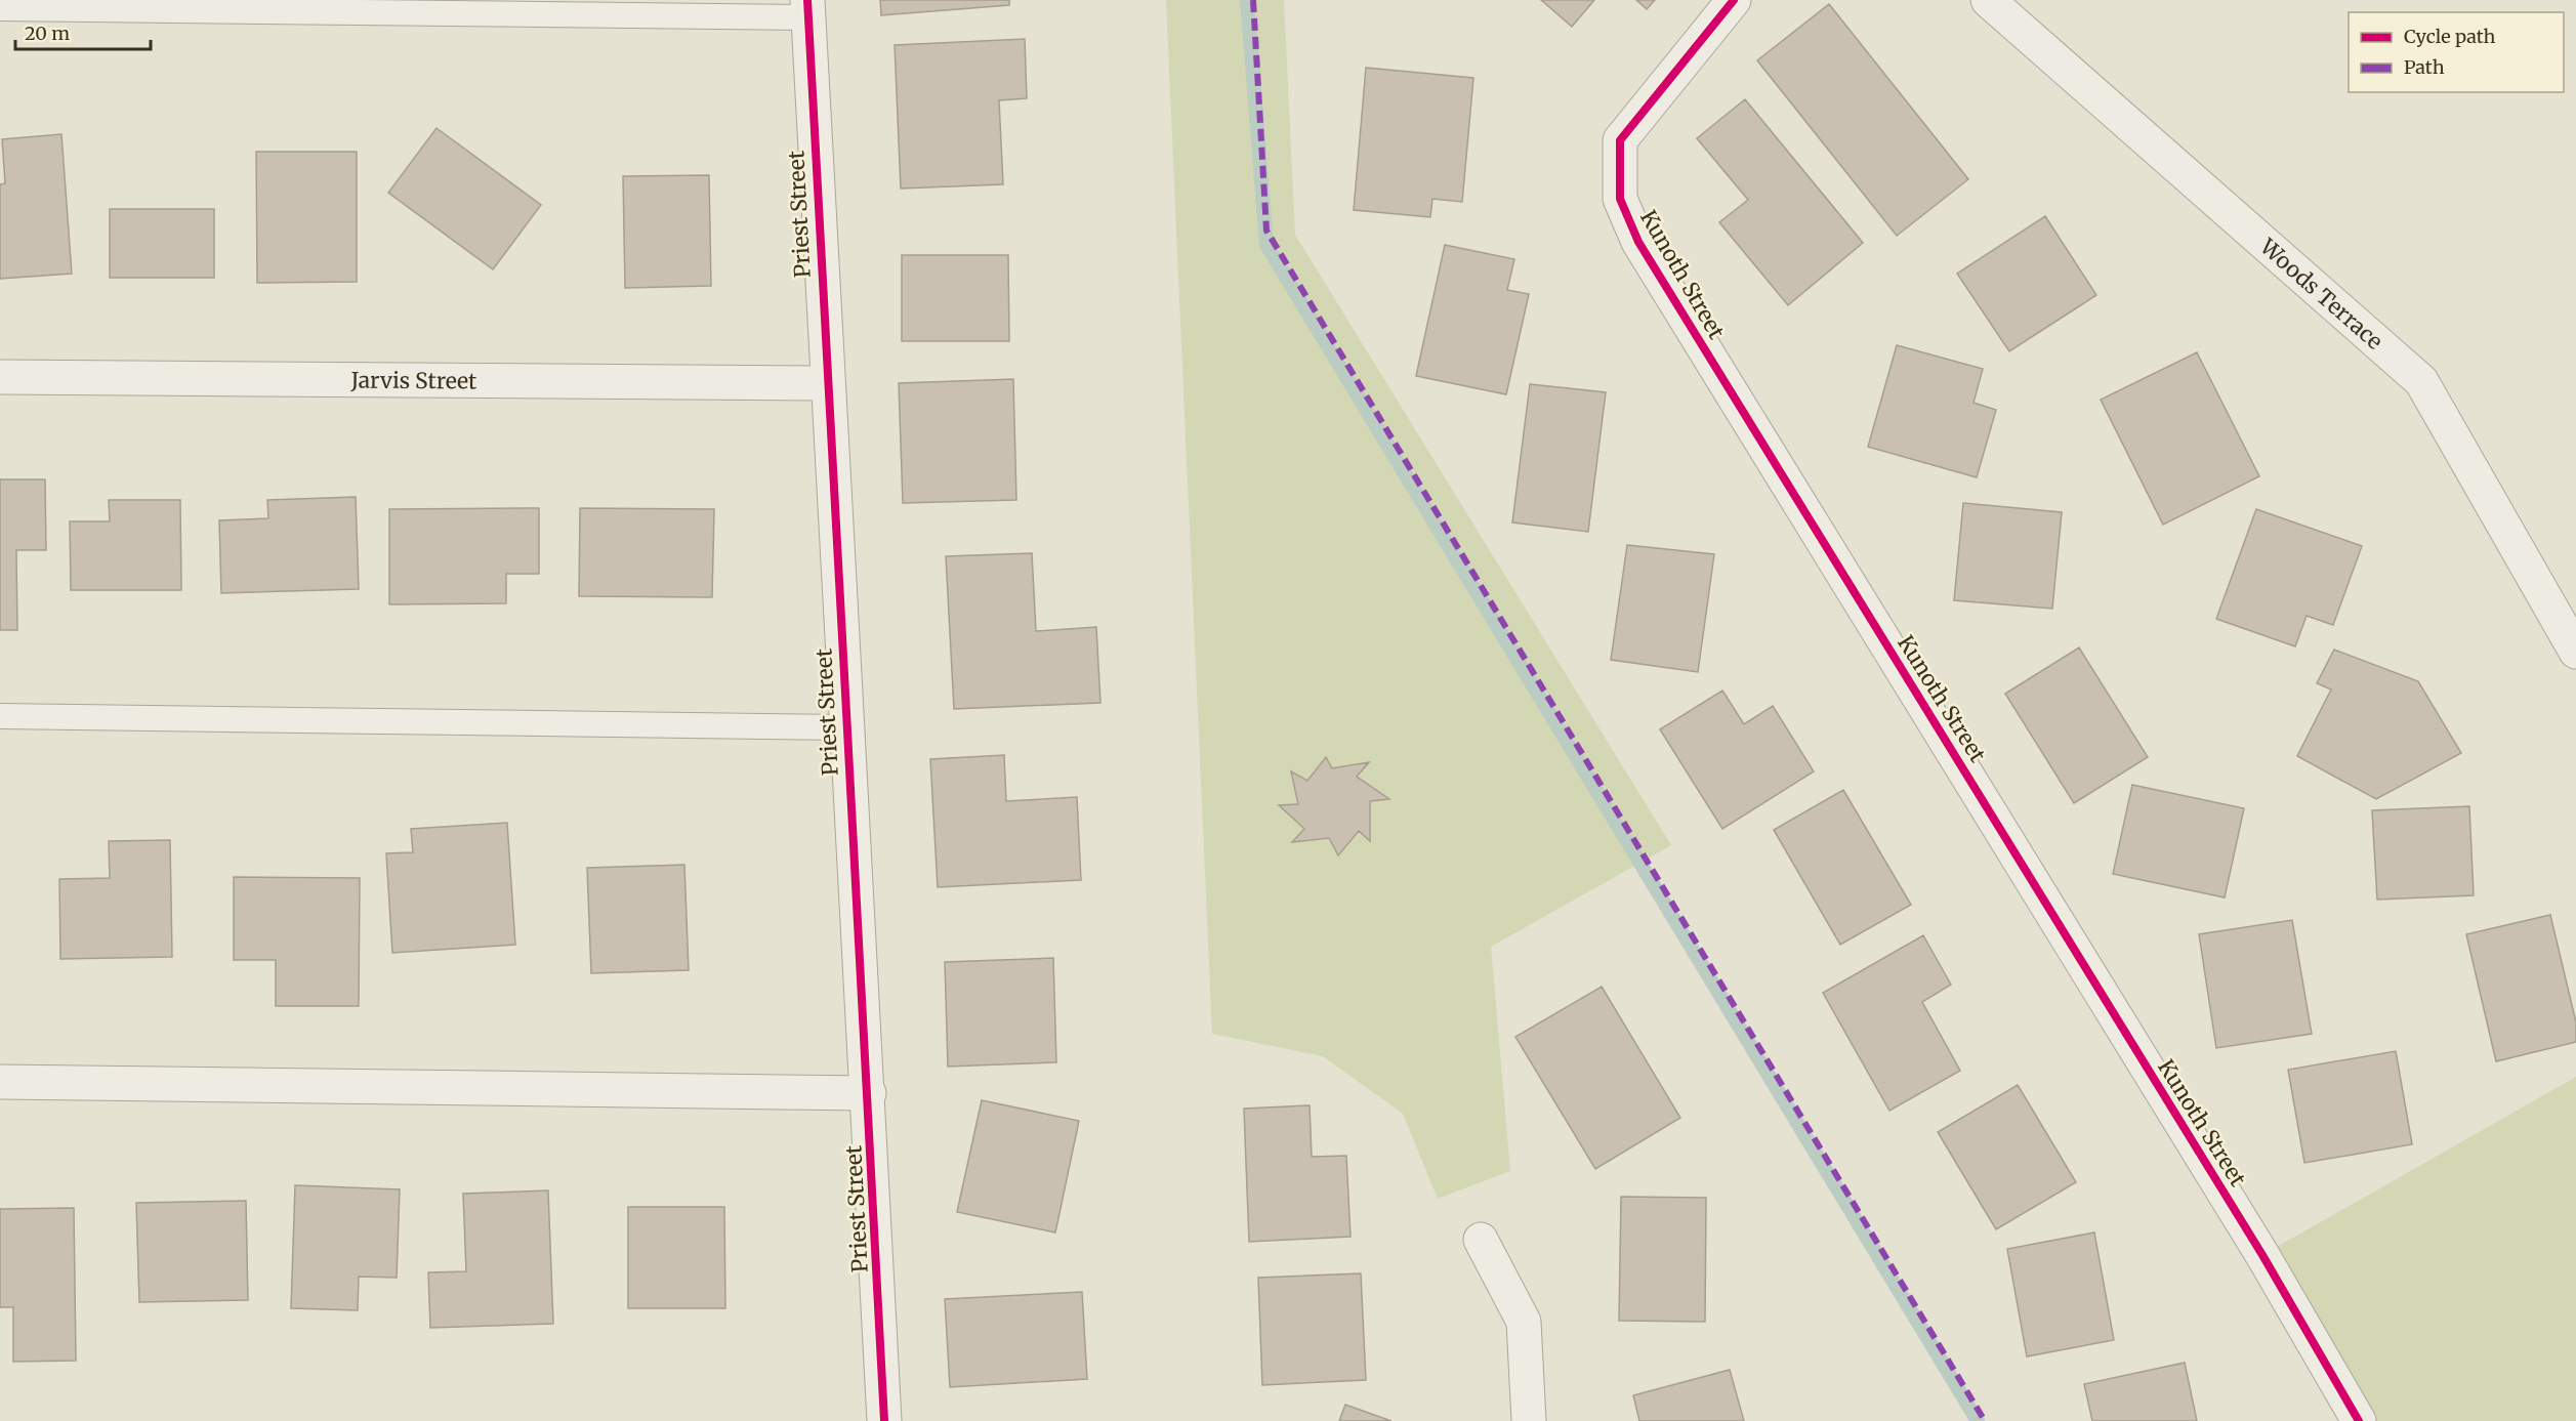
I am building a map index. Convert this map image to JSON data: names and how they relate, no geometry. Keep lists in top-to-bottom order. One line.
{"streets":{"street":["Priest Street","Kunoth Street","Woods Terrace","Jarvis Street"]},"crossings":[["Priest Street","Jarvis Street"]],"legend":["Cycle path","Path"],"scale_bar":"20 m"}
